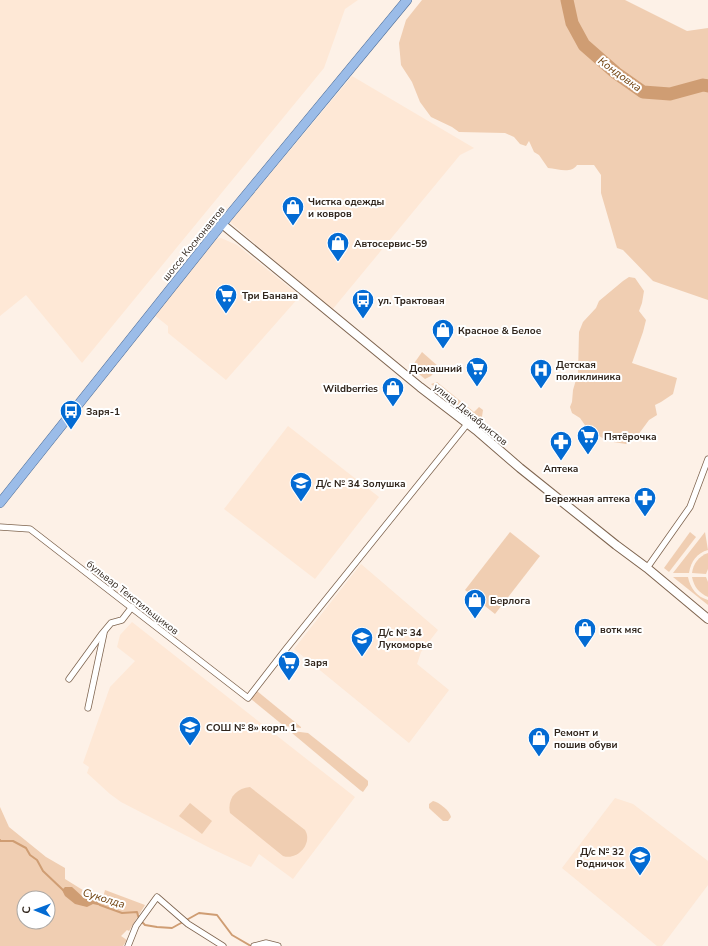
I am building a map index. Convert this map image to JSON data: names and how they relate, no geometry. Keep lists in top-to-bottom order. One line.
{"streets":{"main road":["шоссе Космонавтов"],"street":["улица Декабристов","бульвар Текстильщиков"]},"crossings":[["шоссе Космонавтов","улица Декабристов"],["улица Декабристов","бульвар Текстильщиков"]],"water":["Кондовка","Суколда"],"places":{"shop":["Чистка одежды и ковров","Автосервис-59","Красное & Белое","Wildberries","Берлога","вотк мяс","Ремонт и пошив обуви"],"supermarket":["Три Банана","Домашний","Пятёрочка","Заря"],"bus stop":["ул. Трактовая","Заря-1"],"hospital":["Детская поликлиника"],"pharmacy":["Аптека","Бережная аптека"],"school or university":["Д/с № 34 Золушка","Д/с № 34 Лукоморье","СОШ № 8» корп. 1","Д/с № 32 Родничок"]},"north":"left"}
